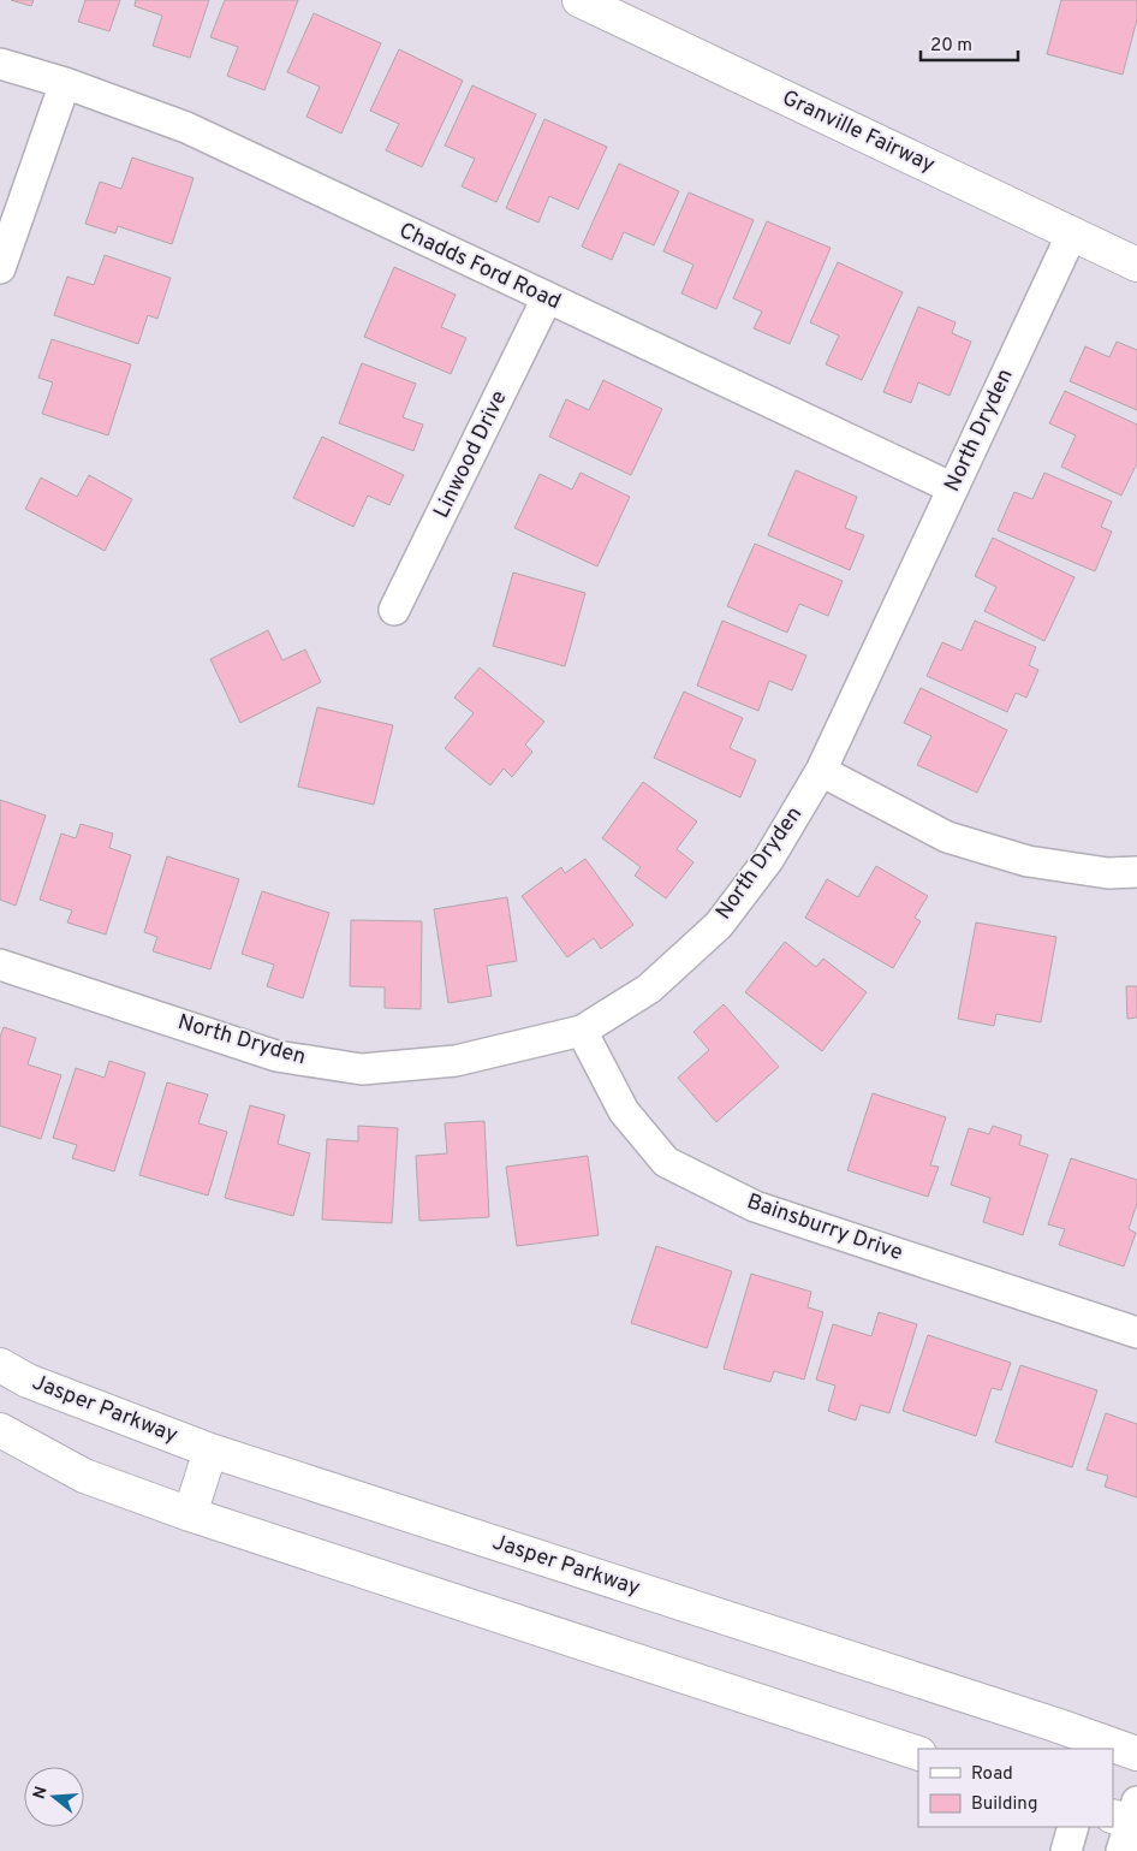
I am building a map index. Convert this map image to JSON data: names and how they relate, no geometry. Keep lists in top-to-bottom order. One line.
{"streets":{"main road":["Granville Fairway","Jasper Parkway"],"street":["Chadds Ford Road","North Dryden","Linwood Drive","Bainsburry Drive"]},"crossings":[["Granville Fairway","North Dryden"],["Chadds Ford Road","North Dryden"],["Chadds Ford Road","Linwood Drive"],["North Dryden","Bainsburry Drive"]],"legend":["Road","Building"],"scale_bar":"20 m","north":"left"}
